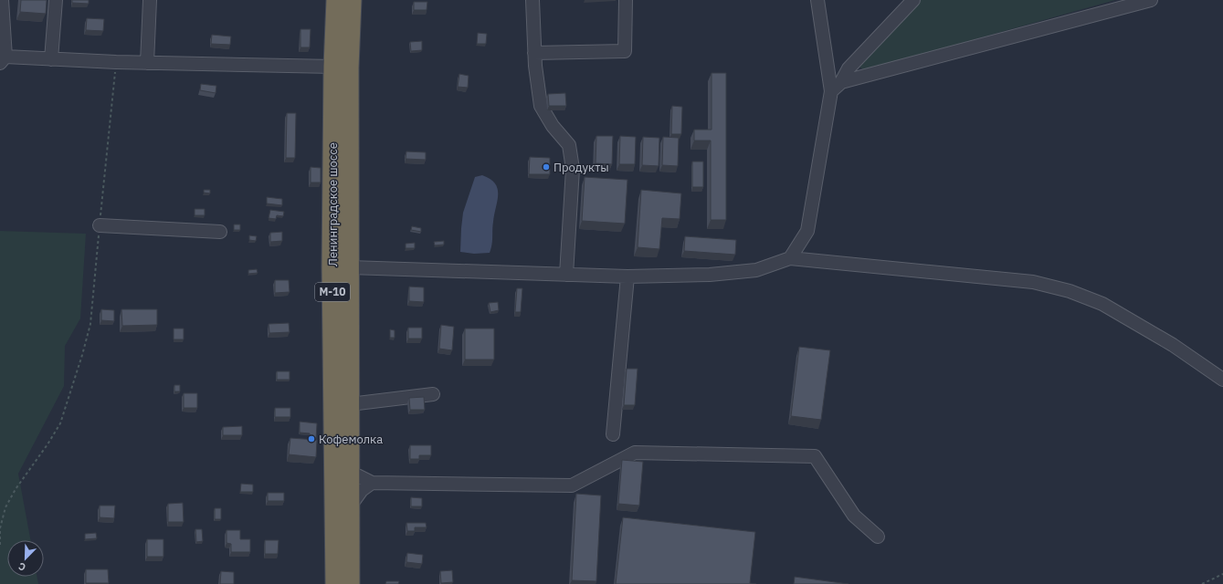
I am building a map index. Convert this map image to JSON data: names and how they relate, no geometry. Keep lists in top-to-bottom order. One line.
{"streets":{"highway":["Ленинградское шоссе","М-10"]},"places":["Продукты","Кофемолка"],"north":"bottom left"}
